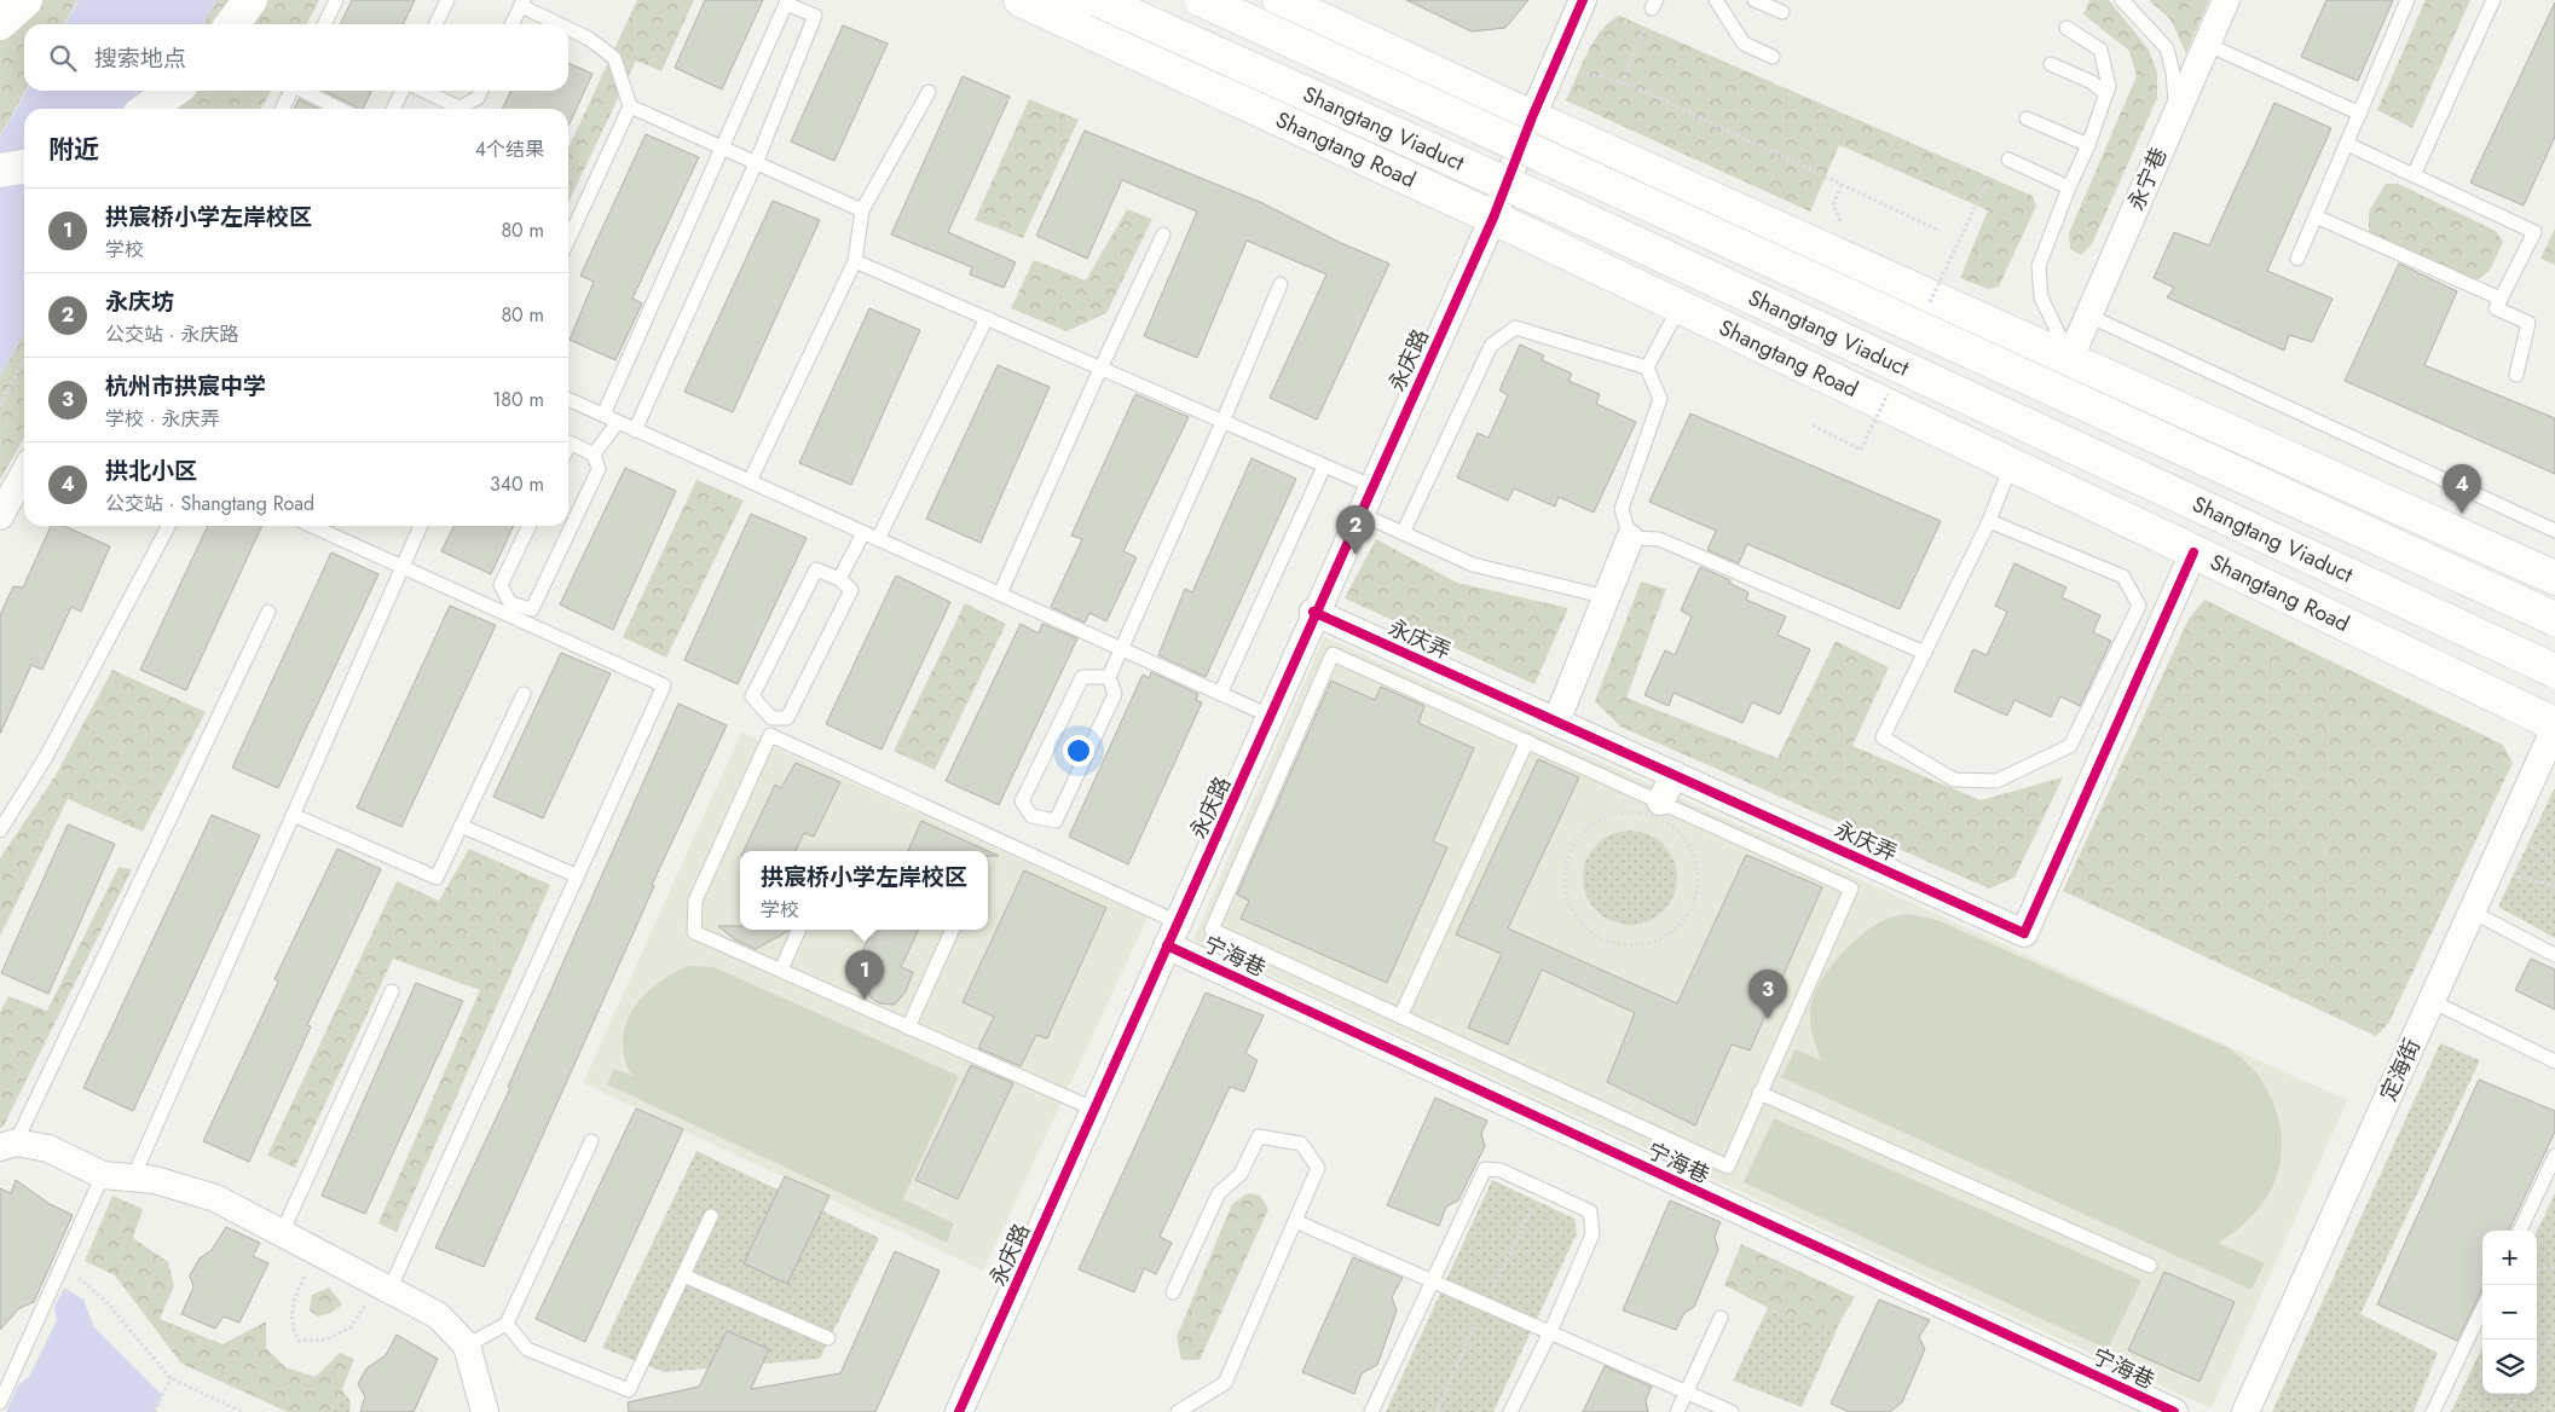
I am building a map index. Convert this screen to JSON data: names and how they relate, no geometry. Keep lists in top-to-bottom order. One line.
{"streets":{"main road":["Shangtang Viaduct","Shangtang Road"],"street":["永宁巷","永庆路","永庆弄","宁海巷","定海街"]},"crossings":[["Shangtang Road","永庆路"],["Shangtang Road","永庆弄"],["Shangtang Road","定海街"],["永庆路","永庆弄"],["永庆路","宁海巷"]],"page":{"search":"搜索地点","heading":["附近","4个结果"],"list":[{"mark":"1","name":"拱宸桥小学左岸校区","note":"学校","value":"80 m"},{"mark":"2","name":"永庆坊","note":"公交站 · 永庆路","value":"80 m"},{"mark":"3","name":"杭州市拱宸中学","note":"学校 · 永庆弄","value":"180 m"},{"mark":"4","name":"拱北小区","note":"公交站 · Shangtang Road","value":"340 m"}],"pins":["4","2","1","3"],"popup":["拱宸桥小学左岸校区","学校"],"map_buttons":["+","−"]}}
